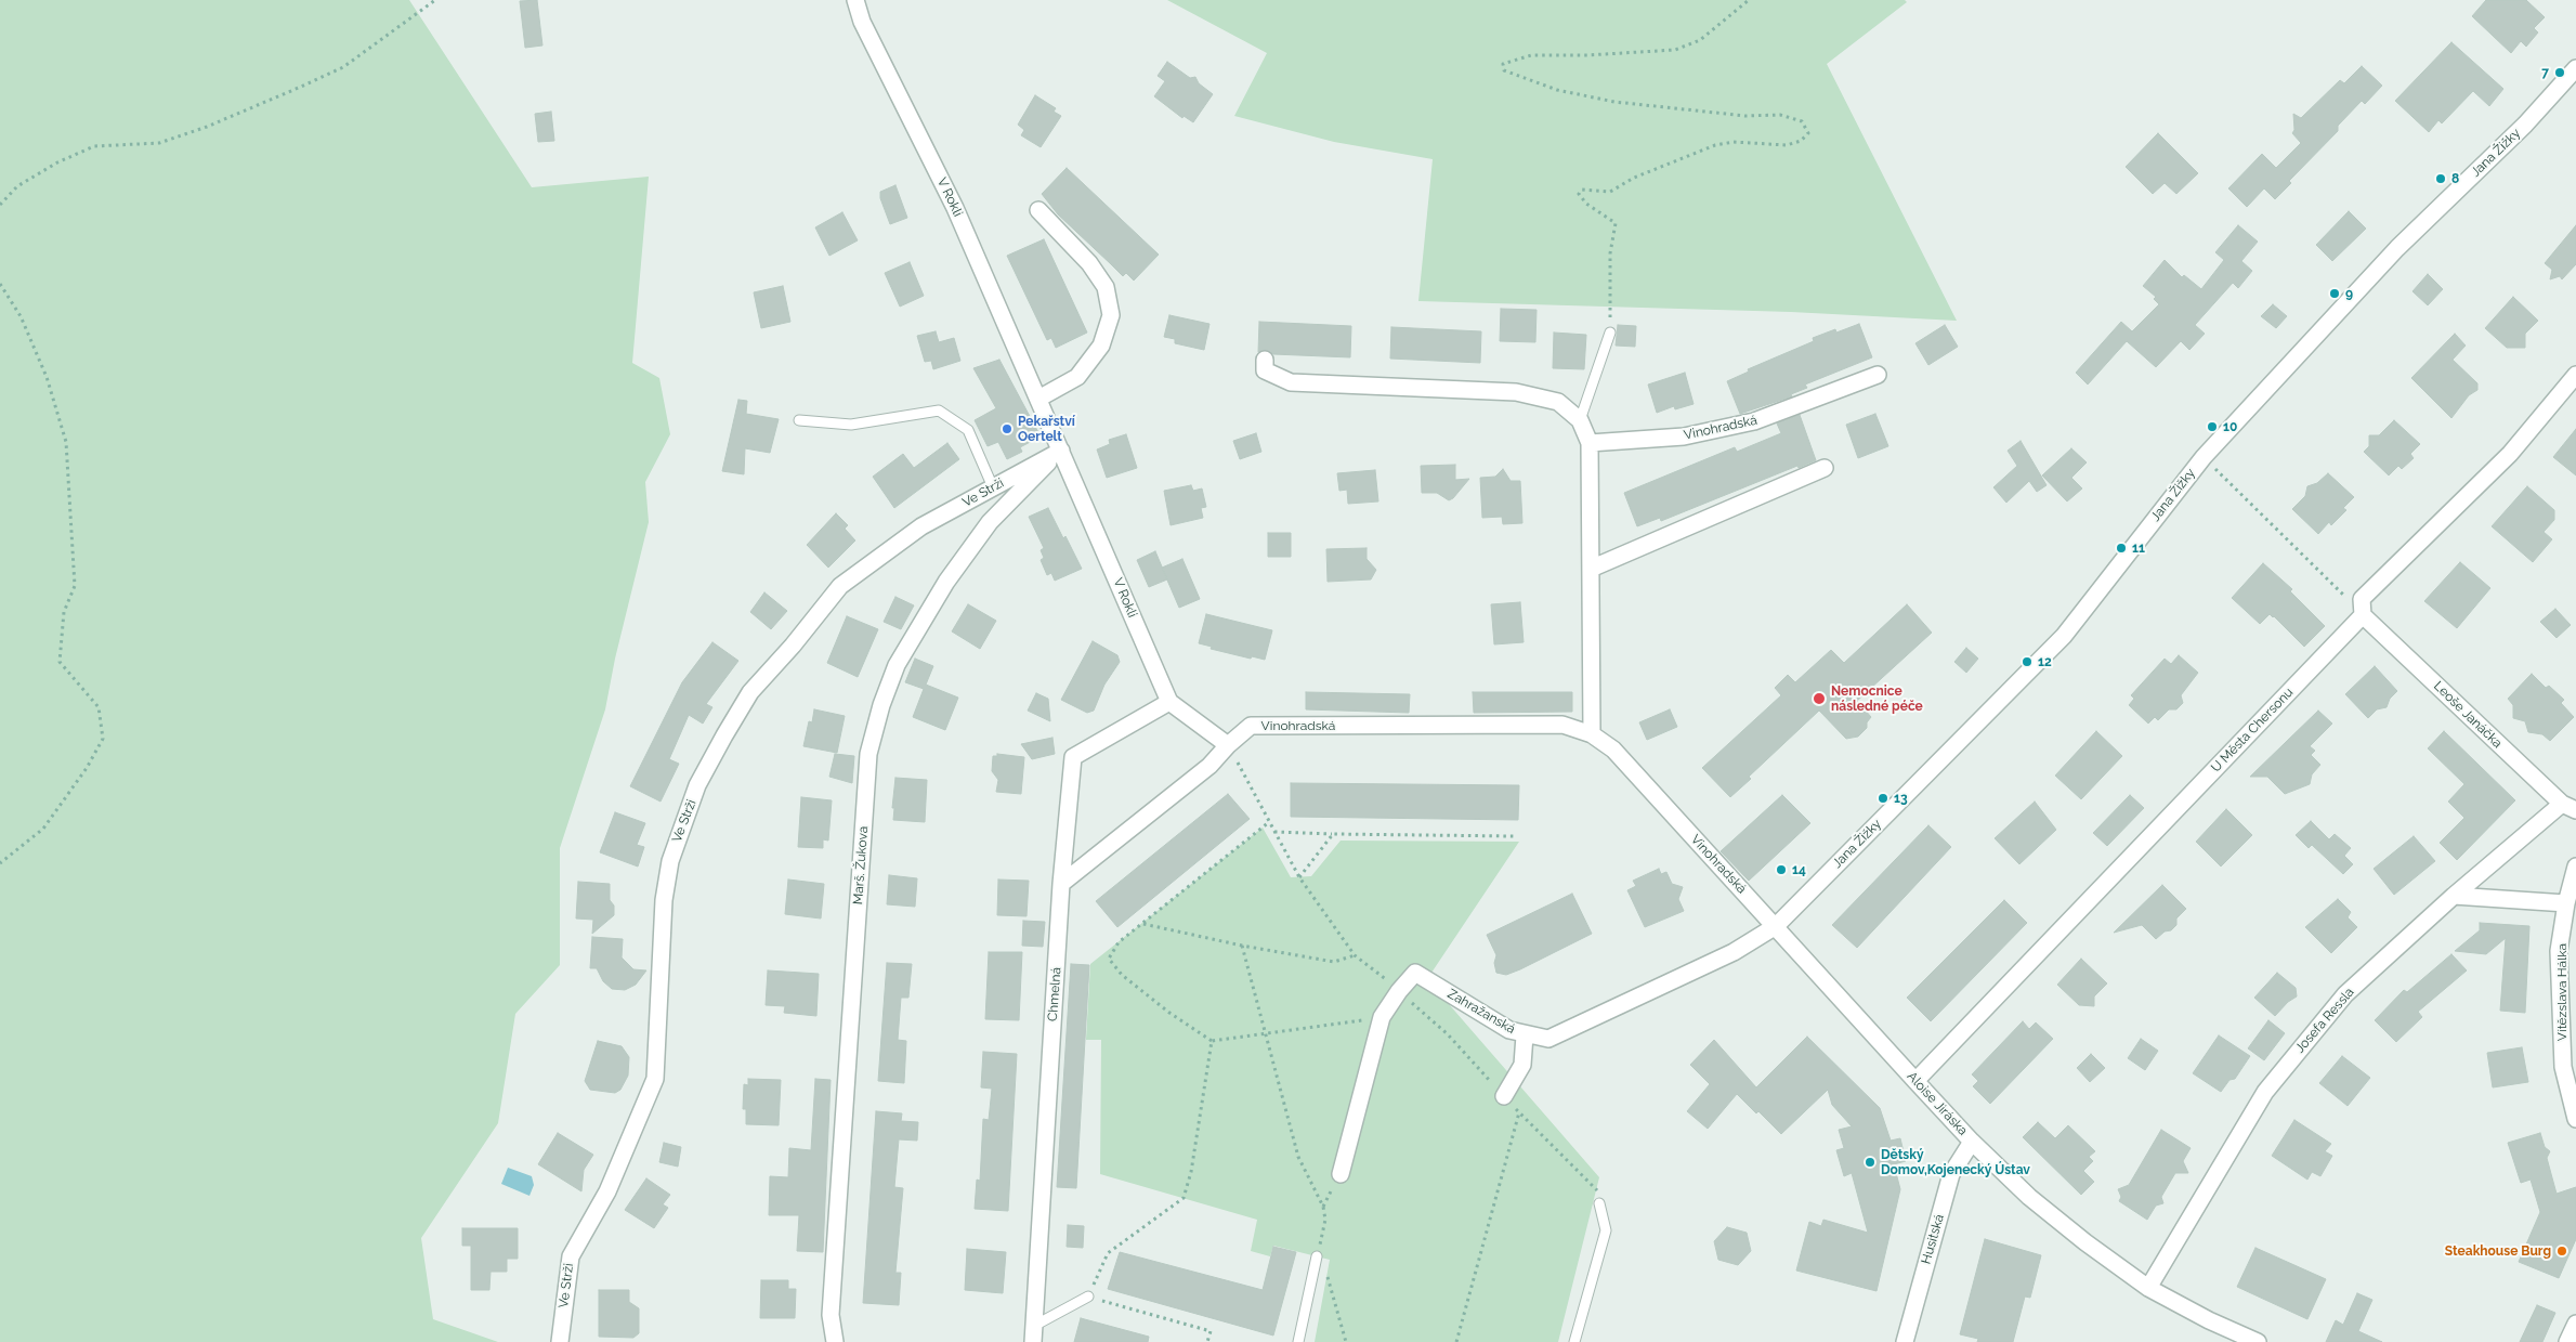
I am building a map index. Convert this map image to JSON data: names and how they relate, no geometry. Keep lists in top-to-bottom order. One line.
{"streets":{"street":["Jana Žižky","V Rokli","Vinohradská","Ve Strži","Leoše Janáčka","U Města Chersonu","Marš. Žukova","Vítězslava Hálka","Chmelná","Zahražanská","Josefa Ressla","Aloise Jiráska","Husitská"]},"crossings":[["Jana Žižky","Vinohradská"],["Jana Žižky","Zahražanská"],["Jana Žižky","Aloise Jiráska"],["V Rokli","Ve Strži"],["V Rokli","Marš. Žukova"],["V Rokli","Chmelná"],["Vinohradská","Chmelná"],["Vinohradská","Zahražanská"],["Vinohradská","Aloise Jiráska"],["Ve Strži","Marš. Žukova"],["Leoše Janáčka","U Města Chersonu"],["Leoše Janáčka","Josefa Ressla"],["U Města Chersonu","Aloise Jiráska"],["Zahražanská","Aloise Jiráska"],["Josefa Ressla","Aloise Jiráska"],["Aloise Jiráska","Husitská"]],"places":["7","8","9","10","Pekařství Oertelt","11","12","Nemocnice následné péče","13","14","Dětský Domov,Kojenecký Ústav","Steakhouse Burg"]}
